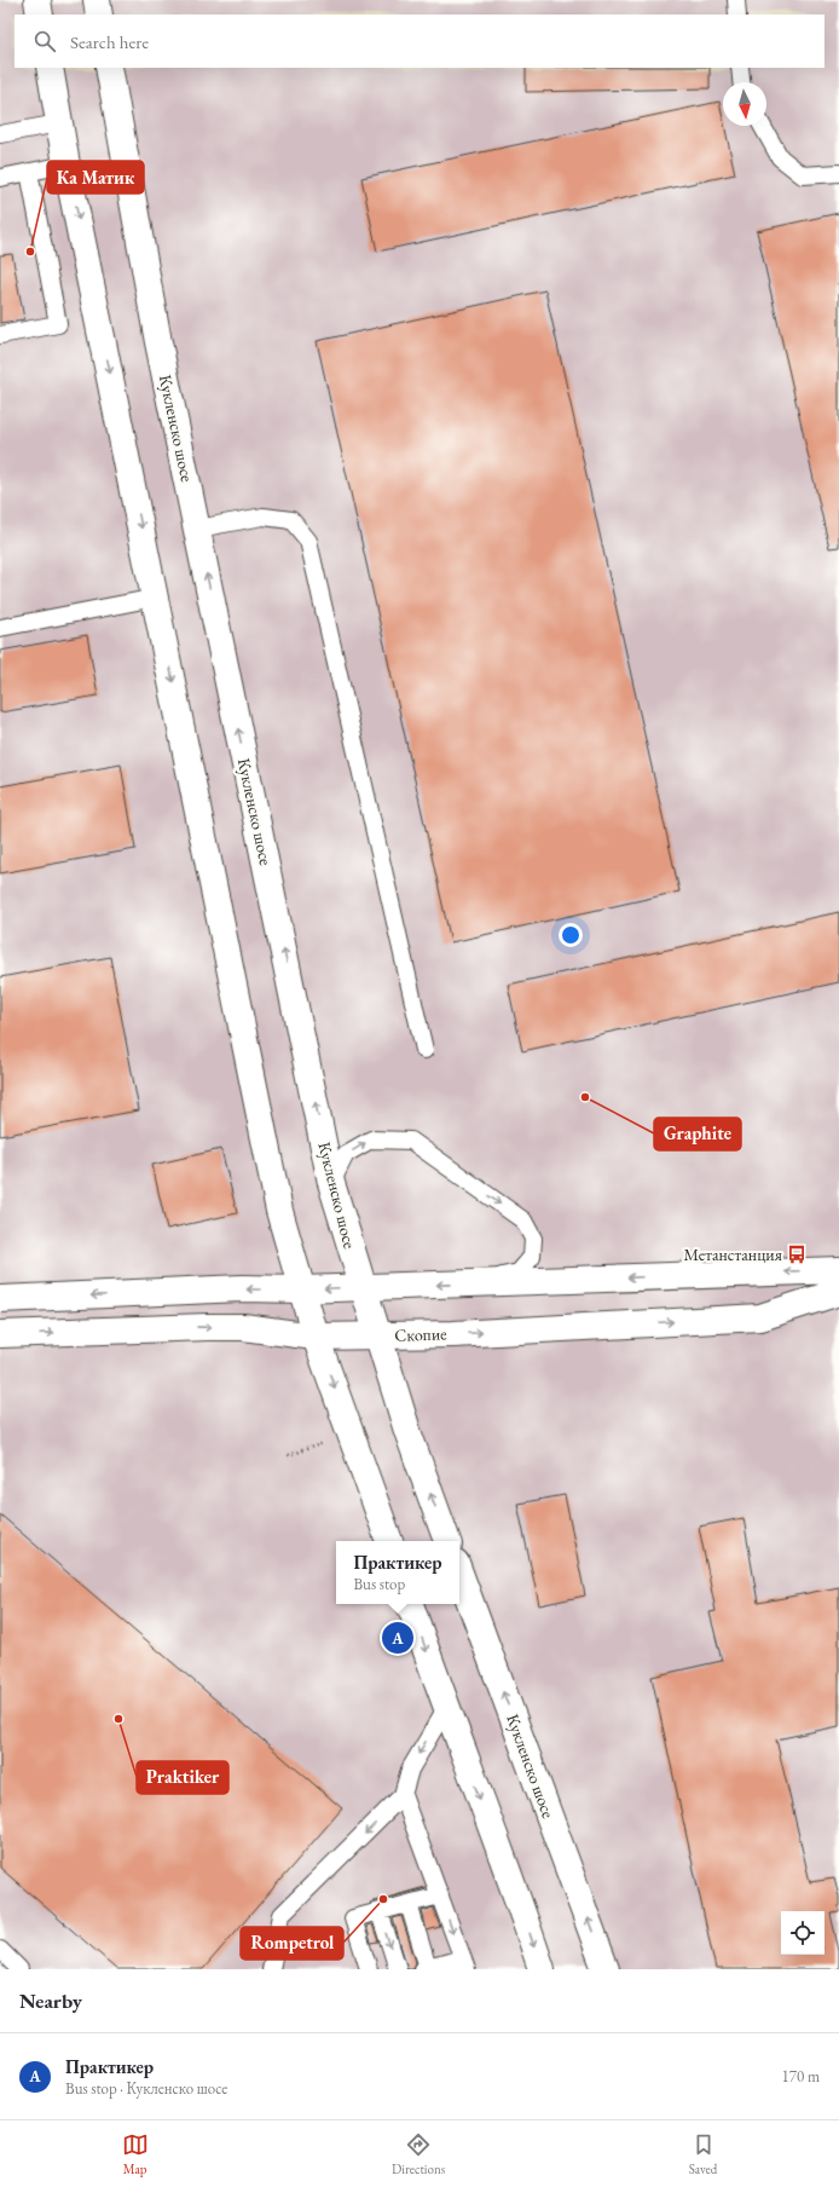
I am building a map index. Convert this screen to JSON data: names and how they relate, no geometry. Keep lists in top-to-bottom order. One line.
{"streets":{"main road":["Кукленско шосе","Скопие"]},"crossings":[["Кукленско шосе","Скопие"]],"places":{"other":["Ка Матик","Graphite","Praktiker","Rompetrol"],"bus stop":["Метанстанция"]},"north":"bottom","page":{"search":"Search here","popup":["Практикер","Bus stop"],"pins":"A","heading":"Nearby","list":[{"mark":"A","name":"Практикер","note":"Bus stop · Кукленско шосе","value":"170 m"}],"nav":["Map","Directions","Saved"]}}
